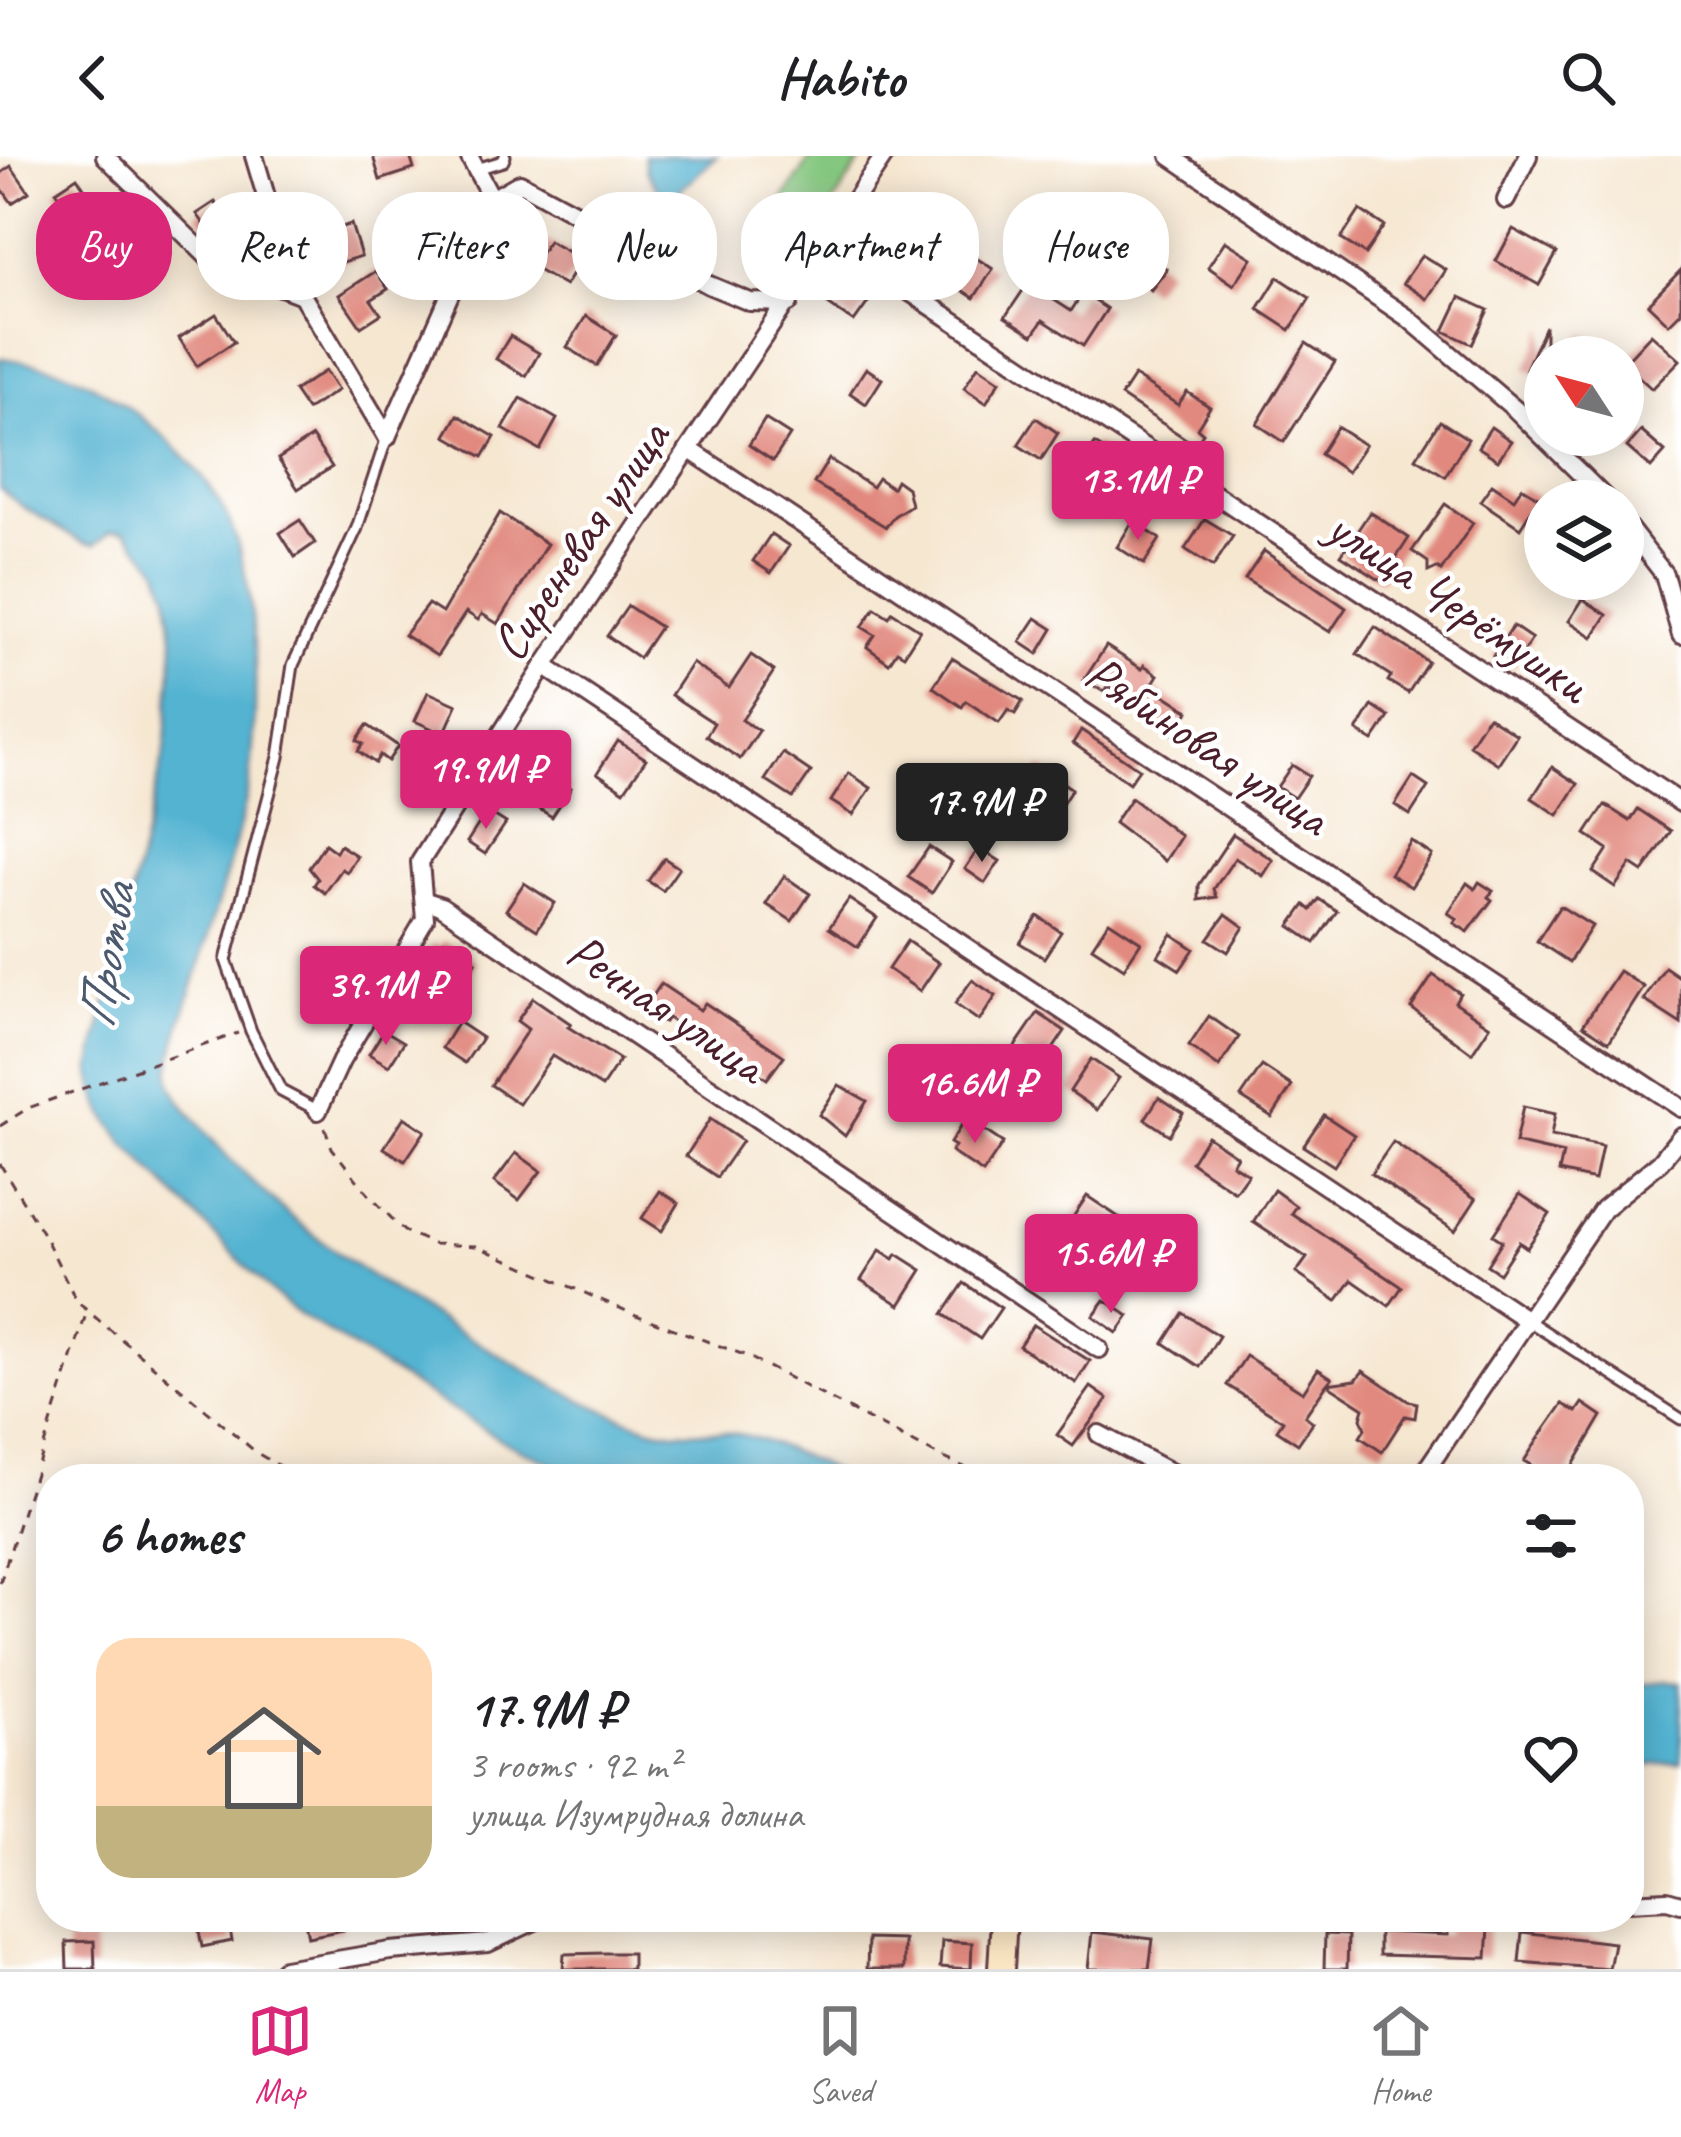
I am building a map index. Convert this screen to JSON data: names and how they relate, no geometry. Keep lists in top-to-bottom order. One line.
{"streets":{"street":["Сиреневая улица","улица Черёмушки","Рябиновая улица","Речная улица"]},"crossings":[["Сиреневая улица","Рябиновая улица"],["Сиреневая улица","Речная улица"]],"water":["Протва"],"north":"top left","page":{"header":"Habito","chip":["Buy","Rent","Filters","New","Apartment","House"],"price":["13.1M ₽","19.9M ₽","17.9M ₽","39.1M ₽","16.6M ₽","15.6M ₽"],"heading":"6 homes","list":[{"name":"17.9M ₽","note":"3 rooms · 92 m² · улица Изумрудная долина"}],"tabs":["Map","Saved","Home"]}}
